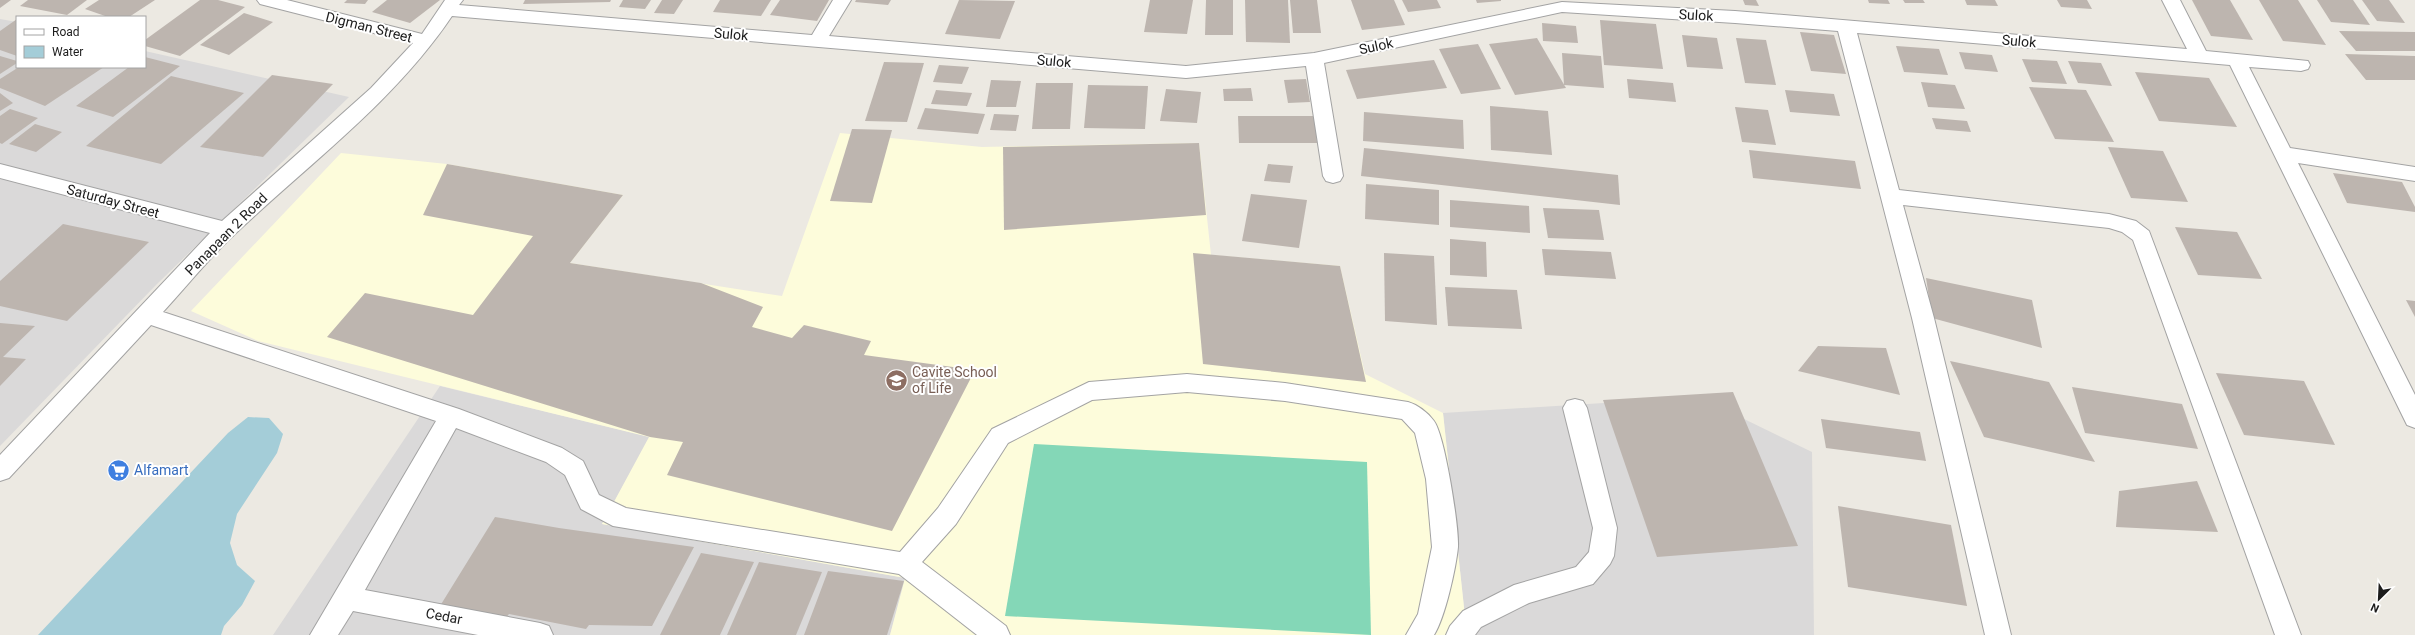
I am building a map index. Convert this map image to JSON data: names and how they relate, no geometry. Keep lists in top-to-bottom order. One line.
{"streets":{"street":["Sulok","Digman Street","Saturday Street","Panapaan 2 Road","Cedar"]},"crossings":[["Sulok","Panapaan 2 Road"],["Digman Street","Panapaan 2 Road"],["Saturday Street","Panapaan 2 Road"]],"places":{"school or university":["Cavite School of Life"],"supermarket":["Alfamart"]},"legend":["Road","Water"],"north":"bottom left"}
